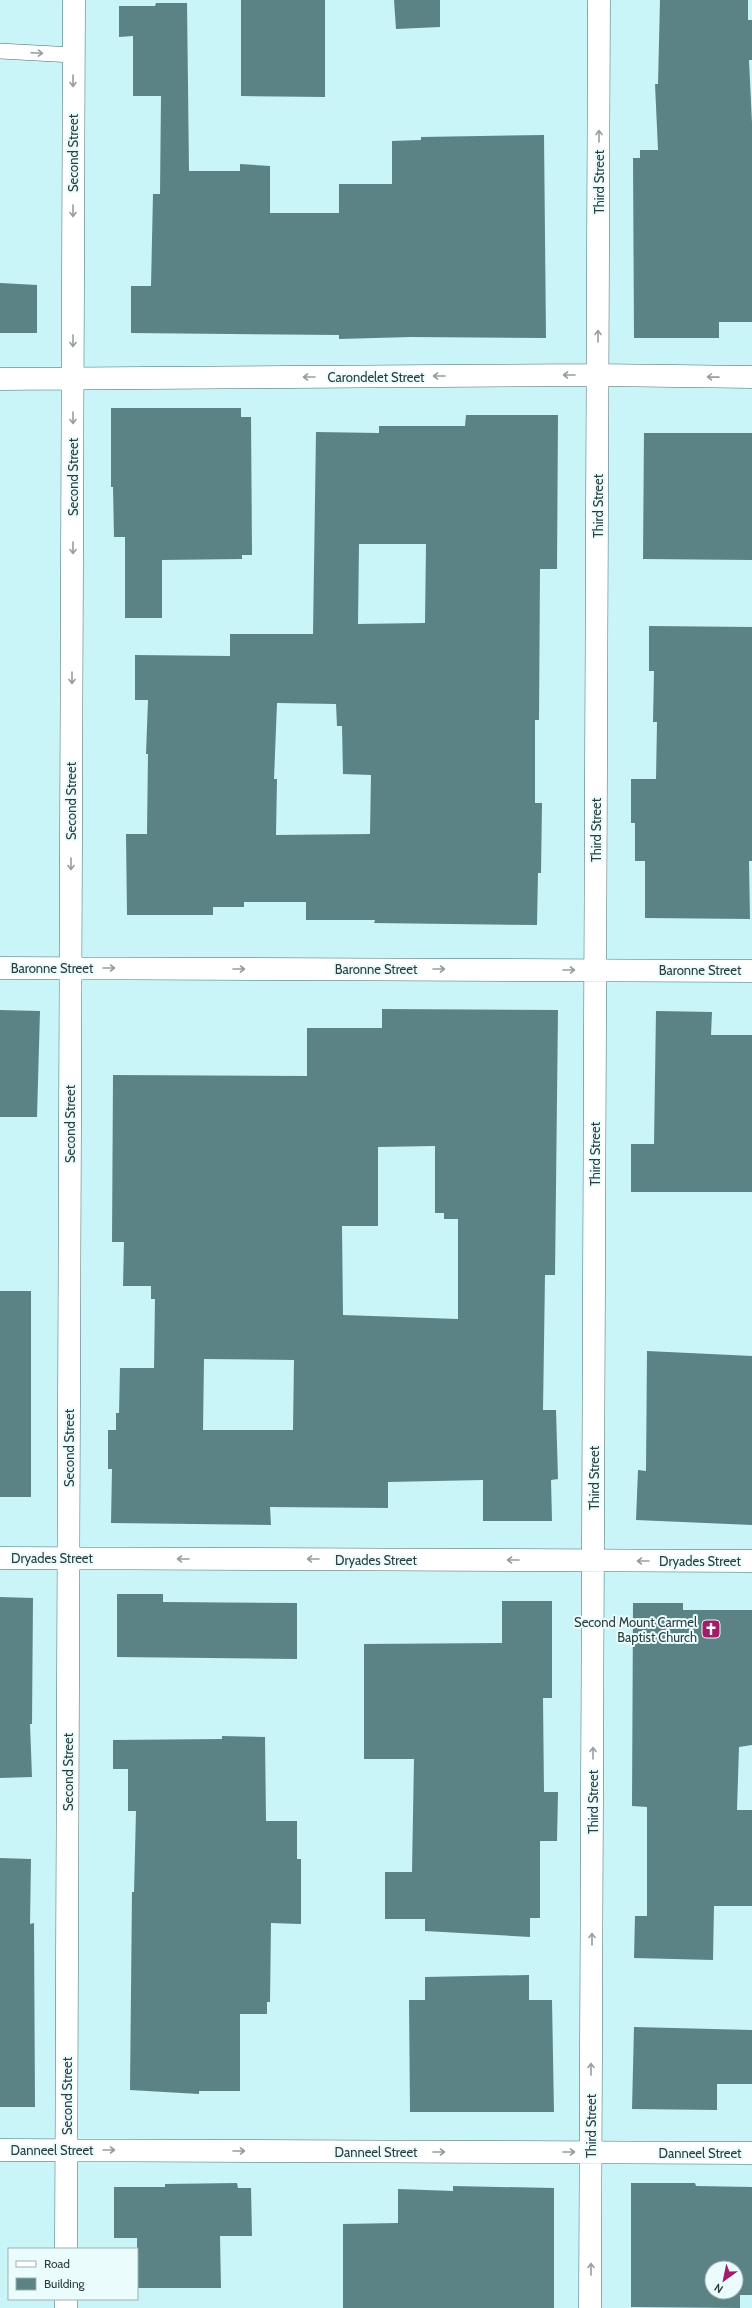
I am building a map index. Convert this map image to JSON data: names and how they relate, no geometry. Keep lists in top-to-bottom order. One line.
{"streets":{"street":["Second Street","Third Street","Carondelet Street","Baronne Street","Dryades Street","Danneel Street"]},"crossings":[["Second Street","Carondelet Street"],["Second Street","Baronne Street"],["Second Street","Dryades Street"],["Second Street","Danneel Street"],["Third Street","Carondelet Street"],["Third Street","Baronne Street"],["Third Street","Dryades Street"],["Third Street","Danneel Street"]],"one_way":["Second Street","Third Street","Carondelet Street","Baronne Street","Dryades Street","Danneel Street"],"places":{"church":["Second Mount Carmel Baptist Church"]},"legend":["Road","Building"],"north":"bottom left"}
